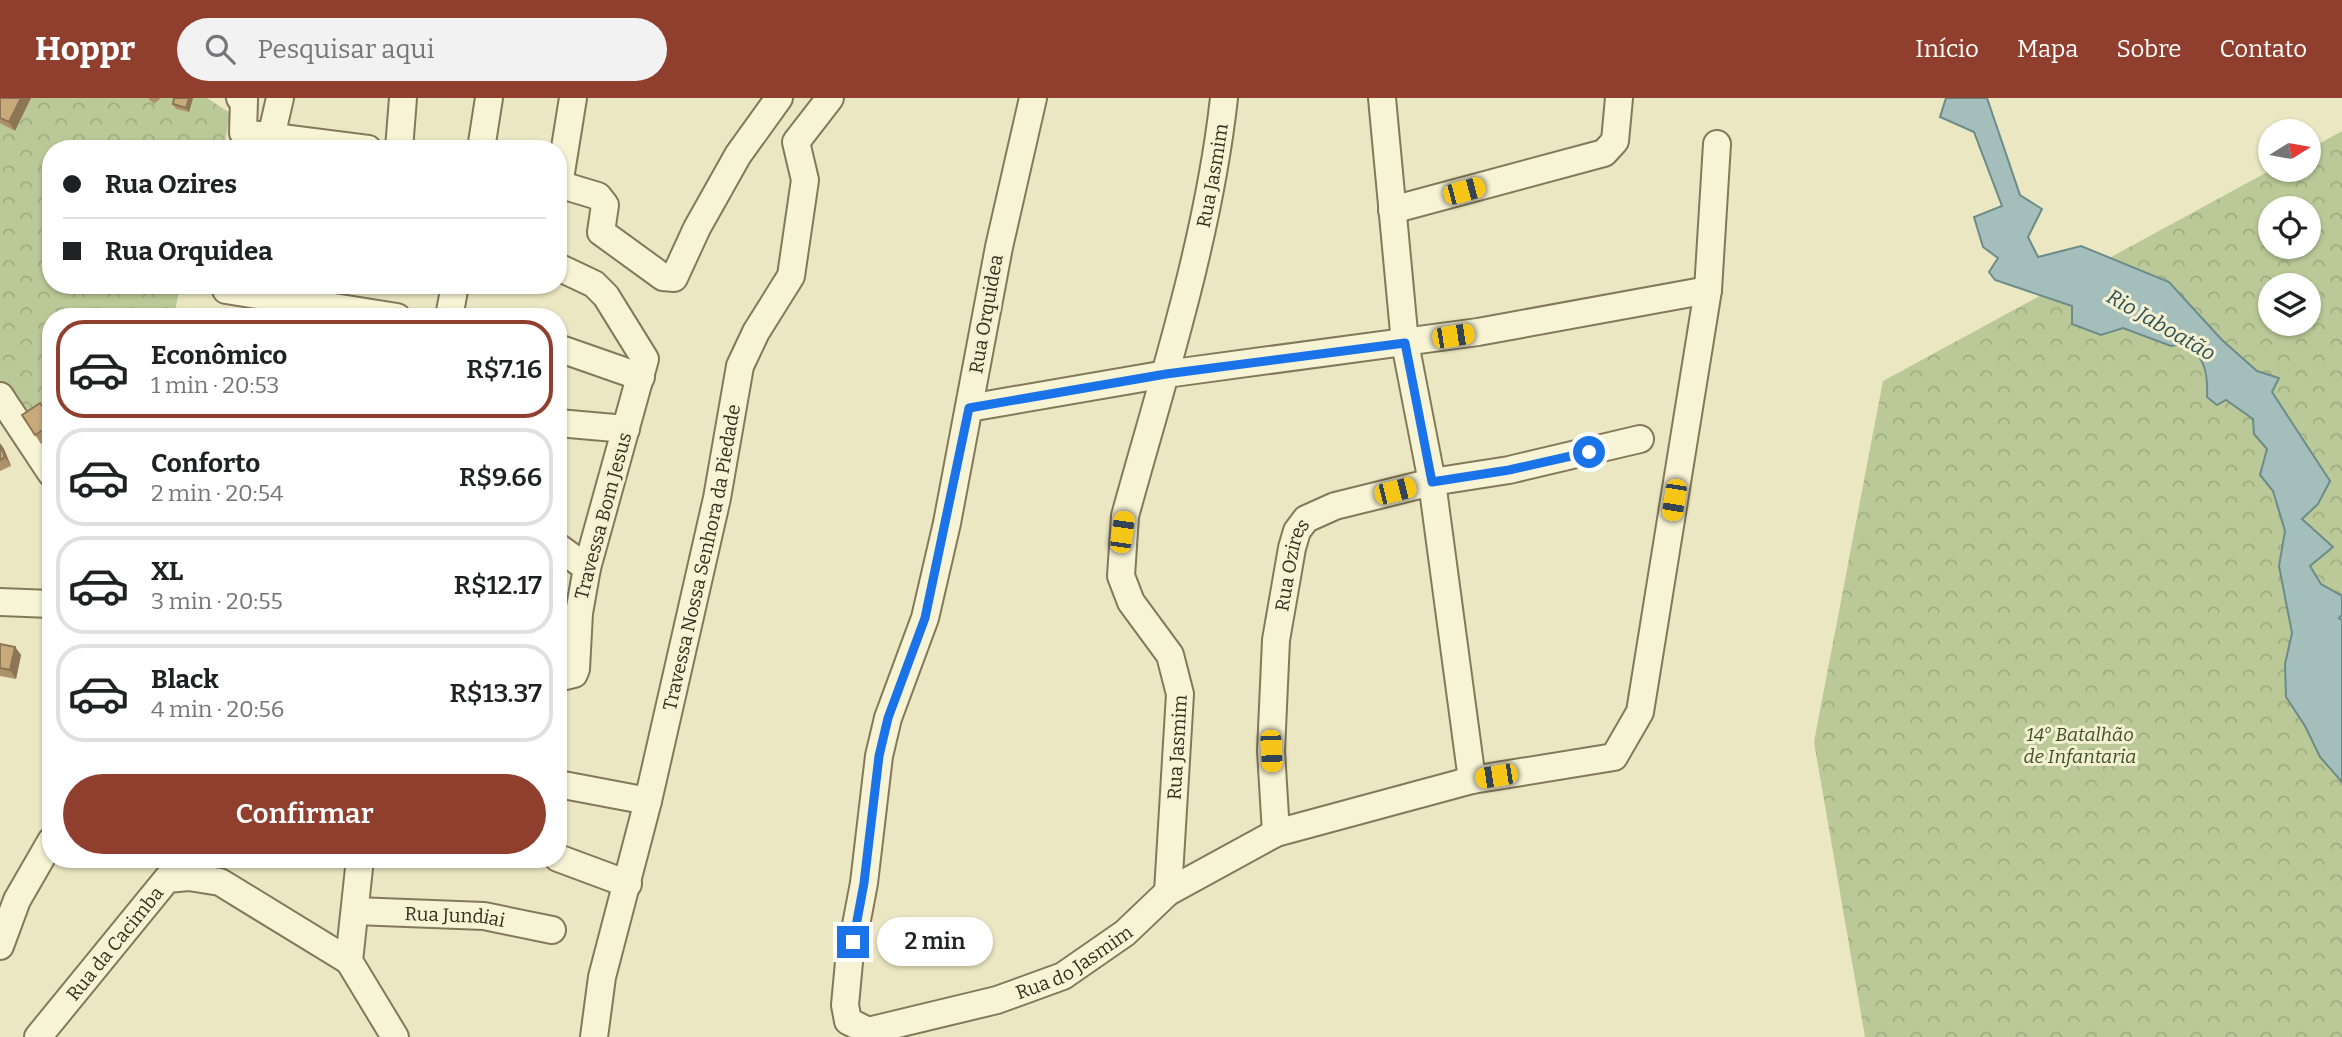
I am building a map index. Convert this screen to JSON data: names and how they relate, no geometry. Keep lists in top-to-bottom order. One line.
{"streets":{"street":["Rua Jasmim","Rua Orquidea","Travessa Bom Jesus","Travessa Nossa Senhora da Piedade","Rua Ozires","Rua Jundiai","Rua da Cacimba","Rua do Jasmim"]},"crossings":[["Rua Jasmim","Rua do Jasmim"],["Rua Orquidea","Rua do Jasmim"],["Rua Ozires","Rua do Jasmim"]],"water":["Rio Jaboatão"],"parks":["14° Batalhão de Infantaria"],"north":"right","page":{"header":"Hoppr","search":"Pesquisar aqui","nav":["Início","Mapa","Sobre","Contato"],"banner":["Rua Ozires","Rua Orquidea"],"list":[{"name":"Econômico","note":"1 min · 20:53","value":"R$7.16"},{"name":"Conforto","note":"2 min · 20:54","value":"R$9.66"},{"name":"XL","note":"3 min · 20:55","value":"R$12.17"},{"name":"Black","note":"4 min · 20:56","value":"R$13.37"}],"buttons":"Confirmar","bubble":"2 min"}}
